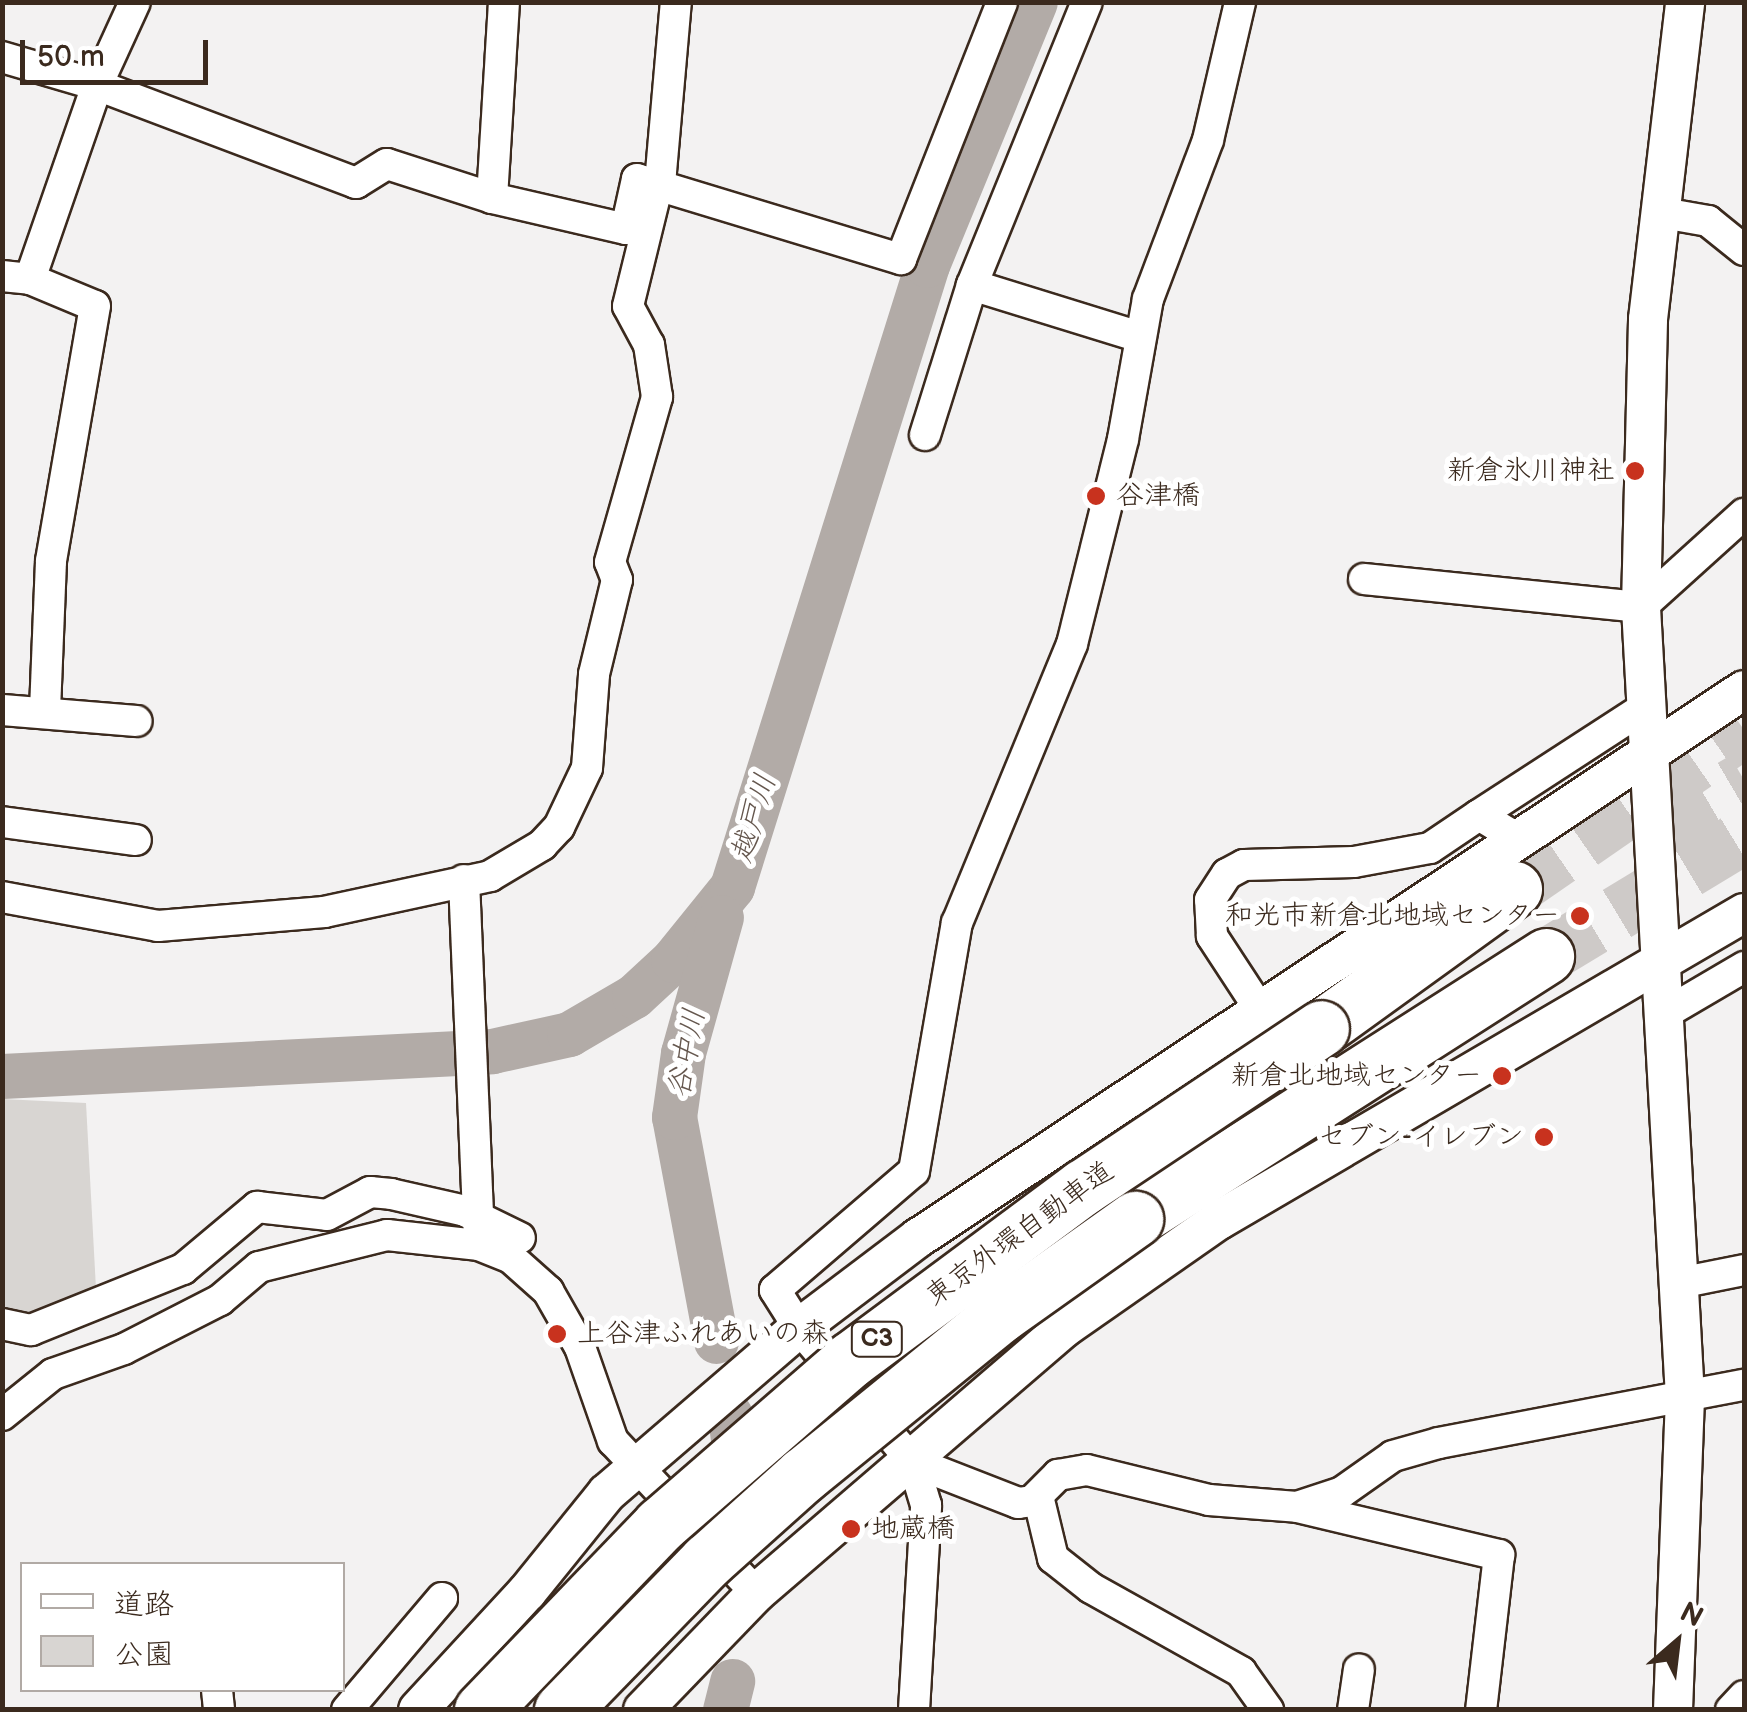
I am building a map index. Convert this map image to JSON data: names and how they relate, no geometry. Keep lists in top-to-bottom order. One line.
{"streets":{"highway":["東京外環自動車道","C3"]},"water":["越戸川","谷中川"],"places":["新倉氷川神社","谷津橋","和光市新倉北地域センター","新倉北地域センター","セブン-イレブン","上谷津ふれあいの森","地蔵橋"],"legend":["道路","公園"],"scale_bar":"50 m","north":"top right"}
